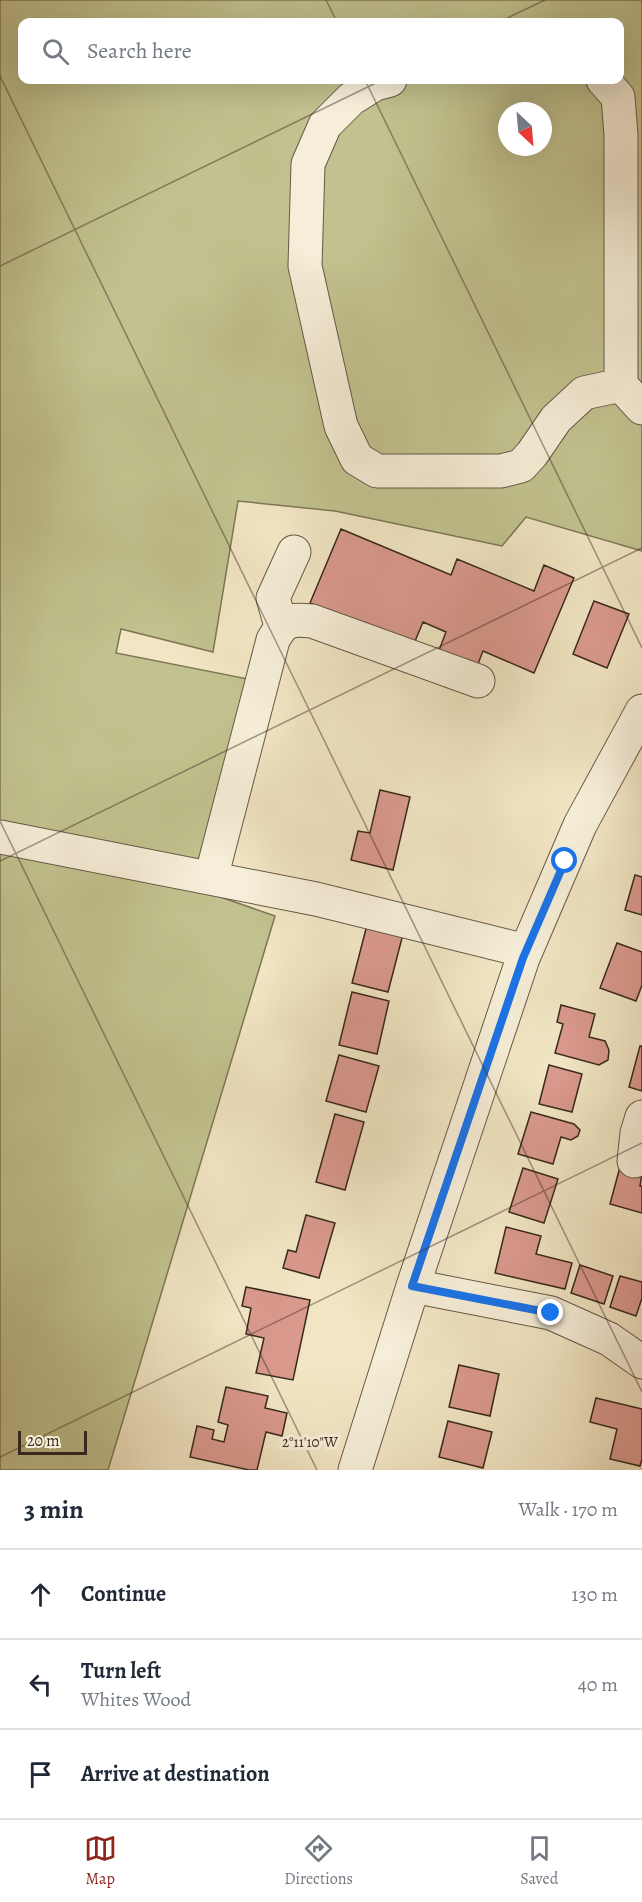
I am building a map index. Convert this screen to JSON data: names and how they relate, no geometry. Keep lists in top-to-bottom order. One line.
{"scale_bar":"20 m","north":"bottom right","page":{"search":"Search here","scale":"20 m","heading":["3 min","Walk · 170 m"],"list":[["Continue","130 m"],["Turn left","Whites Wood","40 m"],"Arrive at destination"],"nav":["Map","Directions","Saved"]},"coordinates":["2°11'10\"W"]}
